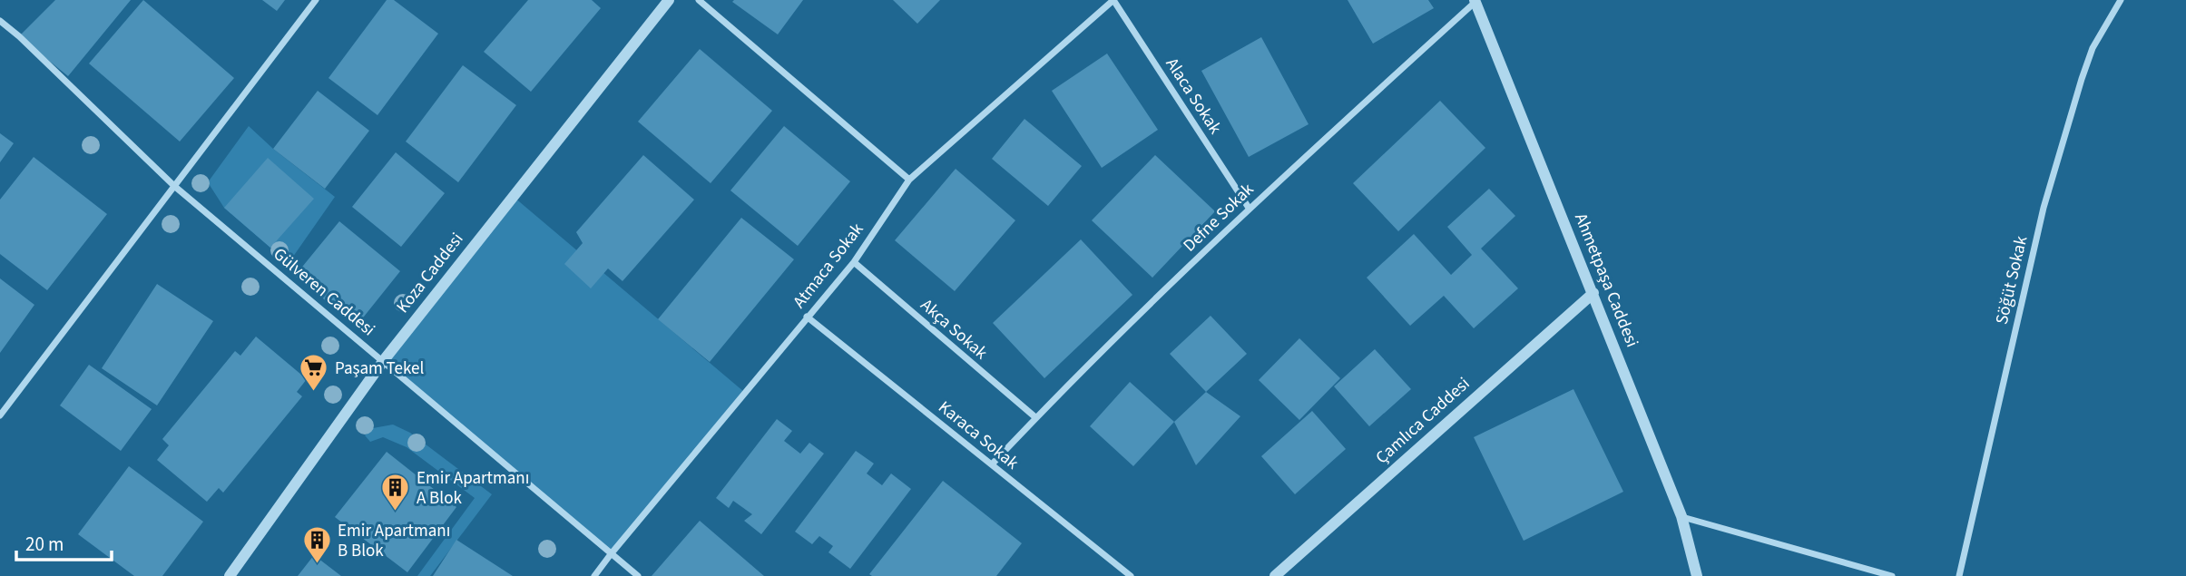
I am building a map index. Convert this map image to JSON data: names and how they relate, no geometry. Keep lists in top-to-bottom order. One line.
{"streets":{"street":["Alaca Sokak","Defne Sokak","Atmaca Sokak","Koza Caddesi","Ahmetpaşa Caddesi","Söğüt Sokak","Gülveren Caddesi","Akça Sokak","Çamlıca Caddesi","Karaca Sokak"]},"crossings":[["Alaca Sokak","Defne Sokak"],["Alaca Sokak","Atmaca Sokak"],["Defne Sokak","Ahmetpaşa Caddesi"],["Defne Sokak","Akça Sokak"],["Defne Sokak","Karaca Sokak"],["Atmaca Sokak","Gülveren Caddesi"],["Atmaca Sokak","Akça Sokak"],["Atmaca Sokak","Karaca Sokak"],["Koza Caddesi","Gülveren Caddesi"],["Ahmetpaşa Caddesi","Çamlıca Caddesi"]],"places":{"supermarket":["Paşam Tekel"],"building":["Emir Apartmanı A Blok","Emir Apartmanı B Blok"]},"scale_bar":"20 m"}
